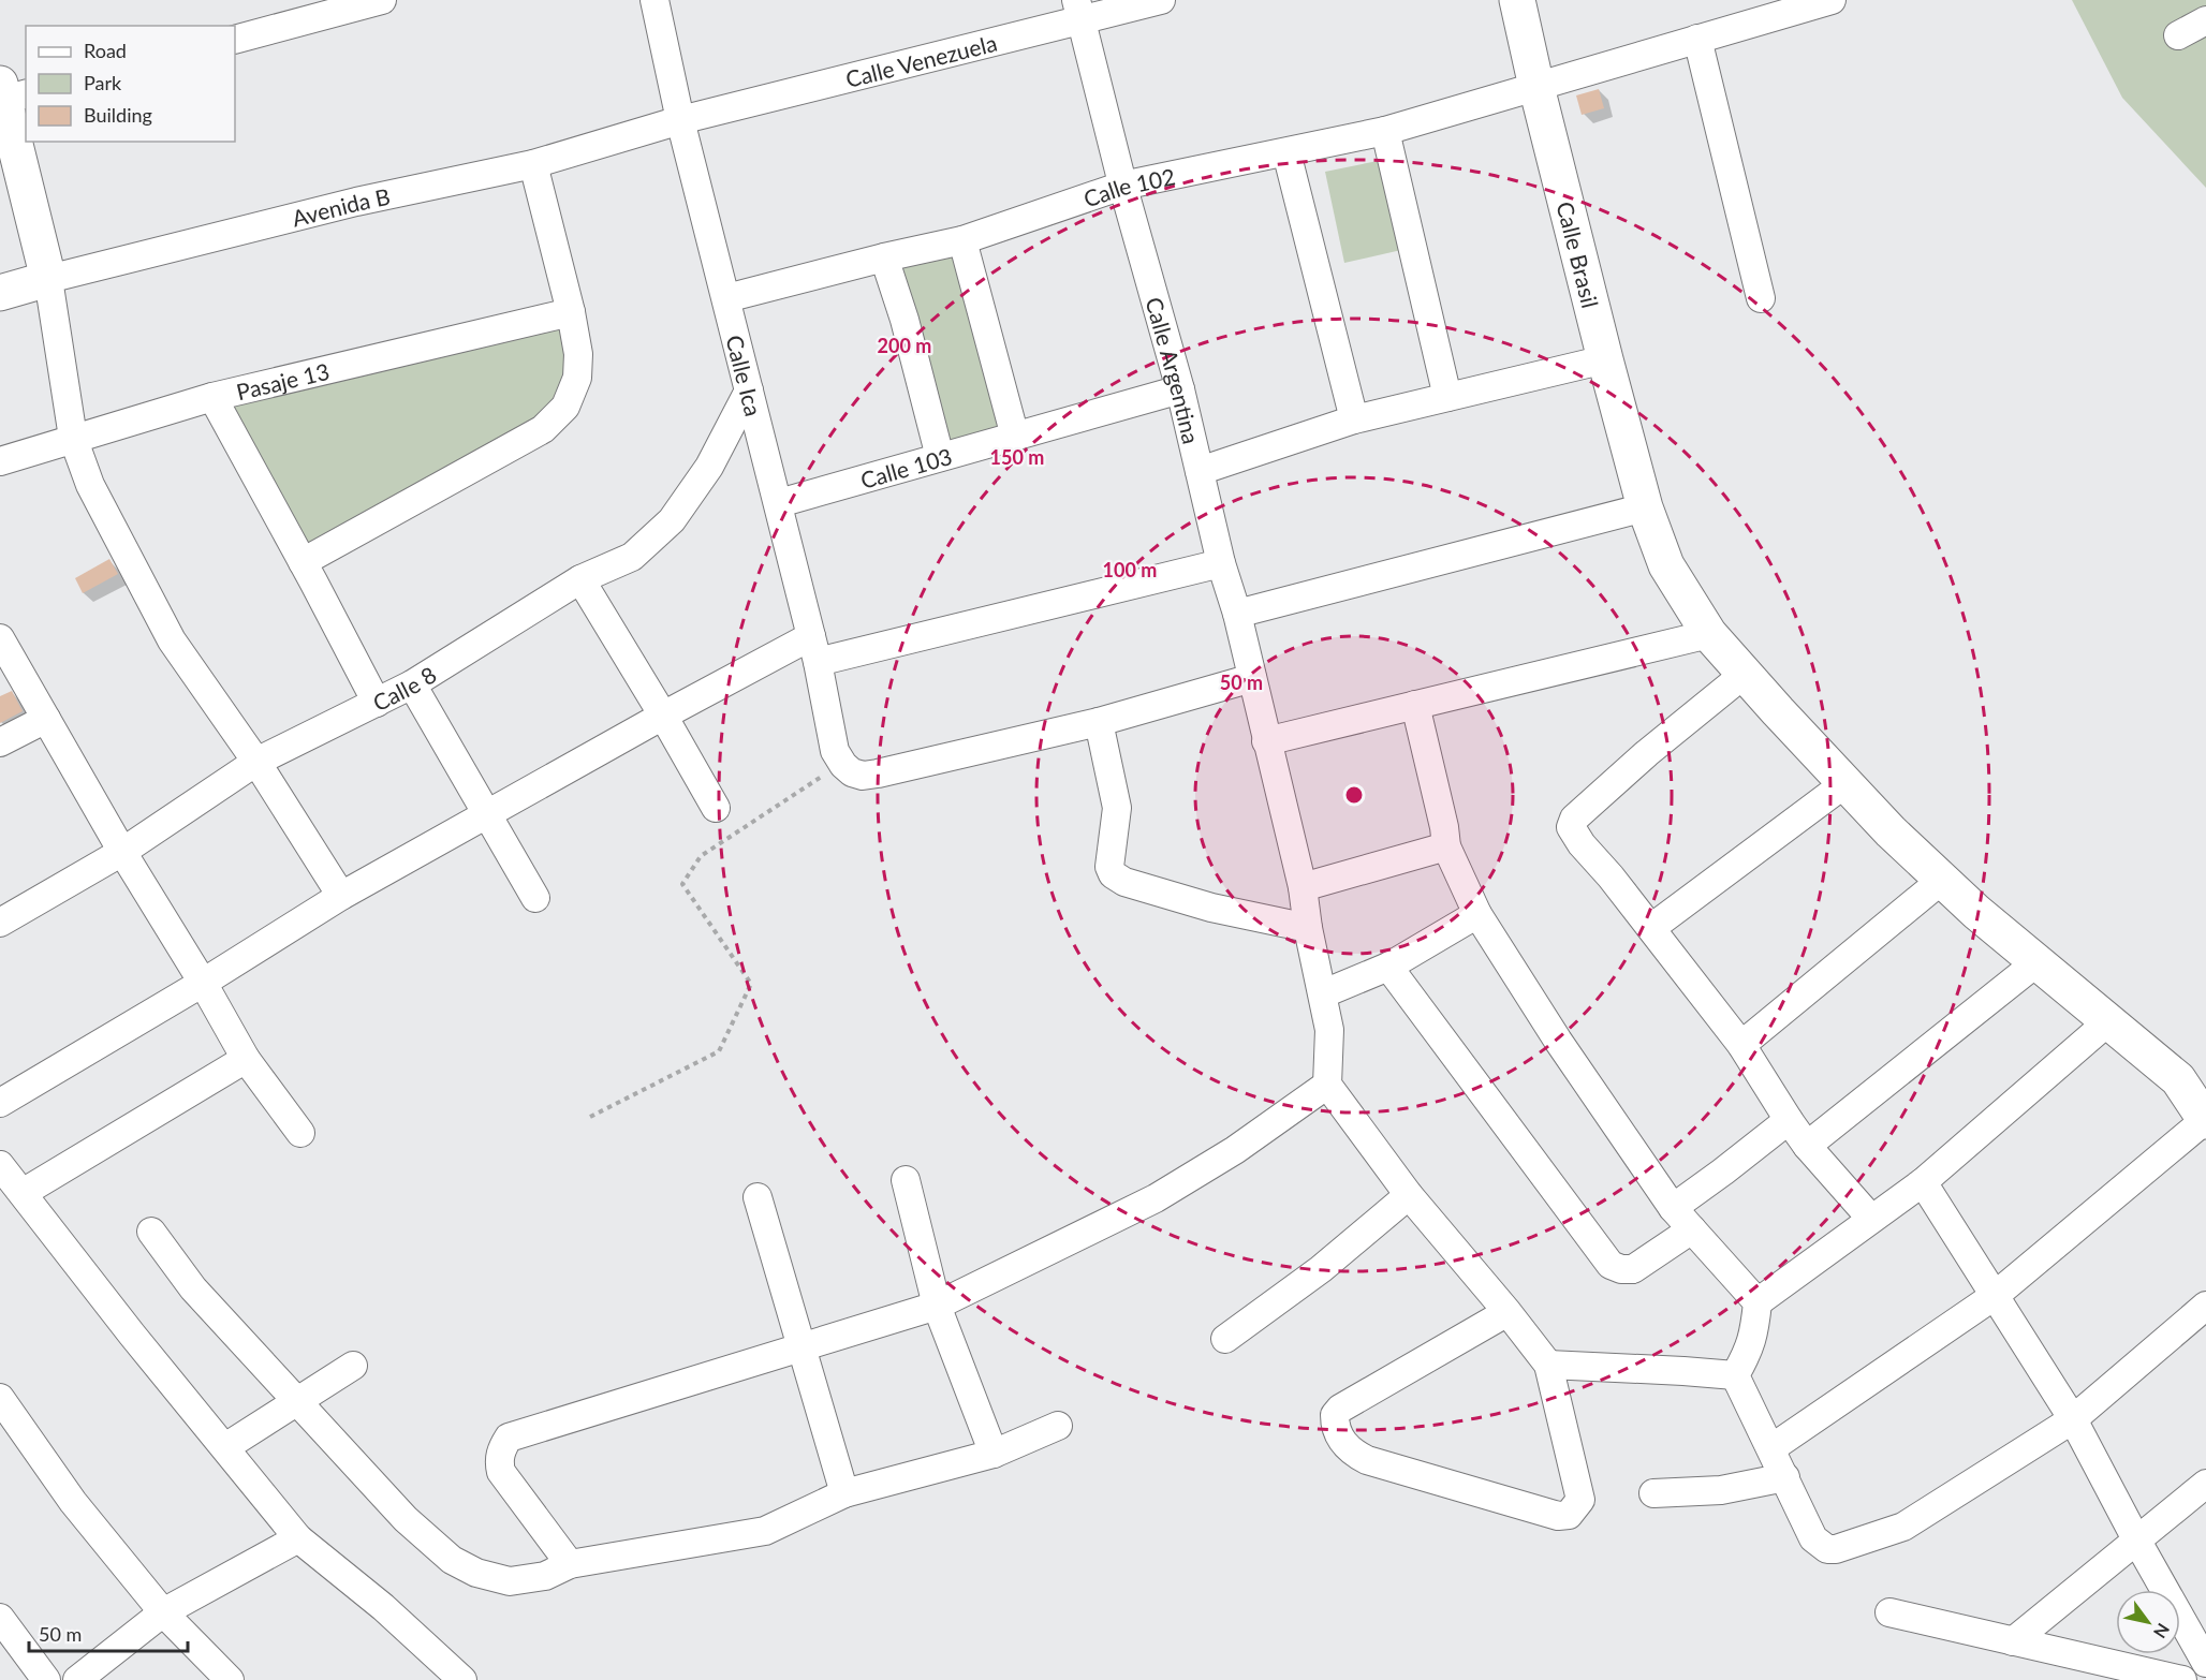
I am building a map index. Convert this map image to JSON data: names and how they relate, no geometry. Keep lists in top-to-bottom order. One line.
{"streets":{"main road":["Avenida B","Calle Brasil"],"street":["Calle Venezuela","Calle 102","Calle Argentina","Calle Ica","Pasaje 13","Calle 103","Calle 8"]},"crossings":[["Calle Venezuela","Avenida B"],["Calle Venezuela","Calle Argentina"],["Calle Venezuela","Calle Ica"],["Calle 102","Calle Brasil"],["Calle 102","Calle Argentina"],["Calle 102","Calle Ica"],["Avenida B","Calle Ica"],["Calle Argentina","Calle 103"],["Calle Ica","Calle 103"],["Calle Ica","Calle 8"]],"legend":["Road","Park","Building"],"scale_bar":"50 m","north":"bottom right","rings":["200 m","150 m","100 m","50 m"]}
